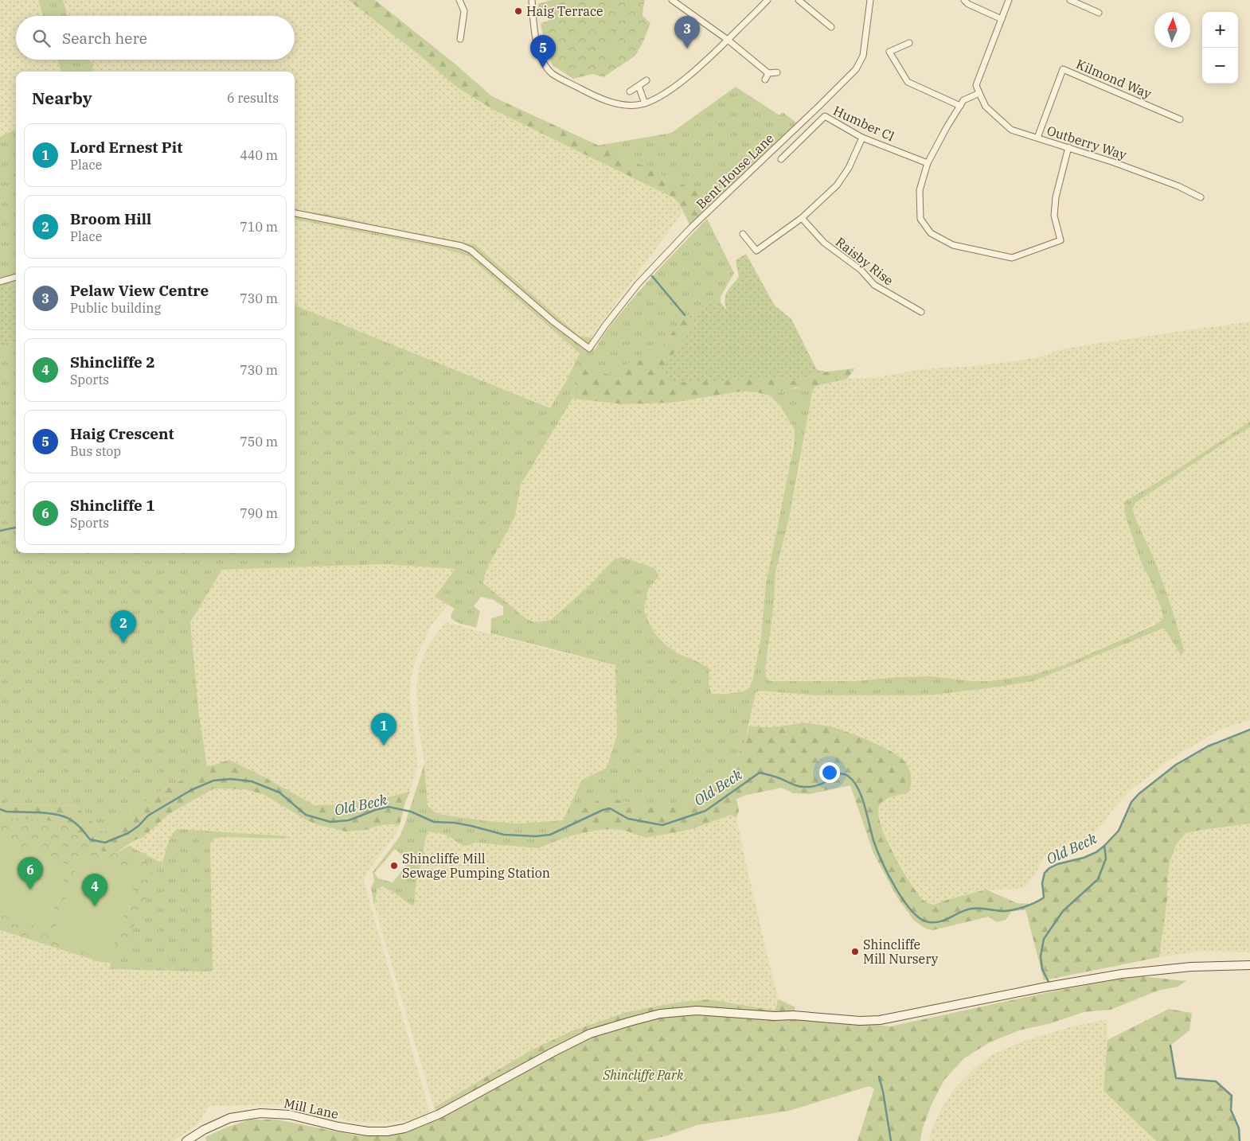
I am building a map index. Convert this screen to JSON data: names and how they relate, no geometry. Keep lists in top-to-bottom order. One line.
{"streets":{"main road":["Mill Lane"],"street":["Kilmond Way","Humber Cl","Outberry Way","Bent House Lane","Raisby Rise"]},"crossings":[["Kilmond Way","Outberry Way"]],"water":["Old Beck"],"parks":["Shincliffe Park"],"places":["Haig Terrace","Shincliffe Mill Sewage Pumping Station","Shincliffe Mill Nursery"],"north":"top","page":{"map_buttons":["+","−"],"pins":["3","5","2","1","6","4"],"search":"Search here","heading":["Nearby","6 results"],"list":[{"mark":"1","name":"Lord Ernest Pit","note":"Place","value":"440 m"},{"mark":"2","name":"Broom Hill","note":"Place","value":"710 m"},{"mark":"3","name":"Pelaw View Centre","note":"Public building","value":"730 m"},{"mark":"4","name":"Shincliffe 2","note":"Sports","value":"730 m"},{"mark":"5","name":"Haig Crescent","note":"Bus stop","value":"750 m"},{"mark":"6","name":"Shincliffe 1","note":"Sports","value":"790 m"}]}}
